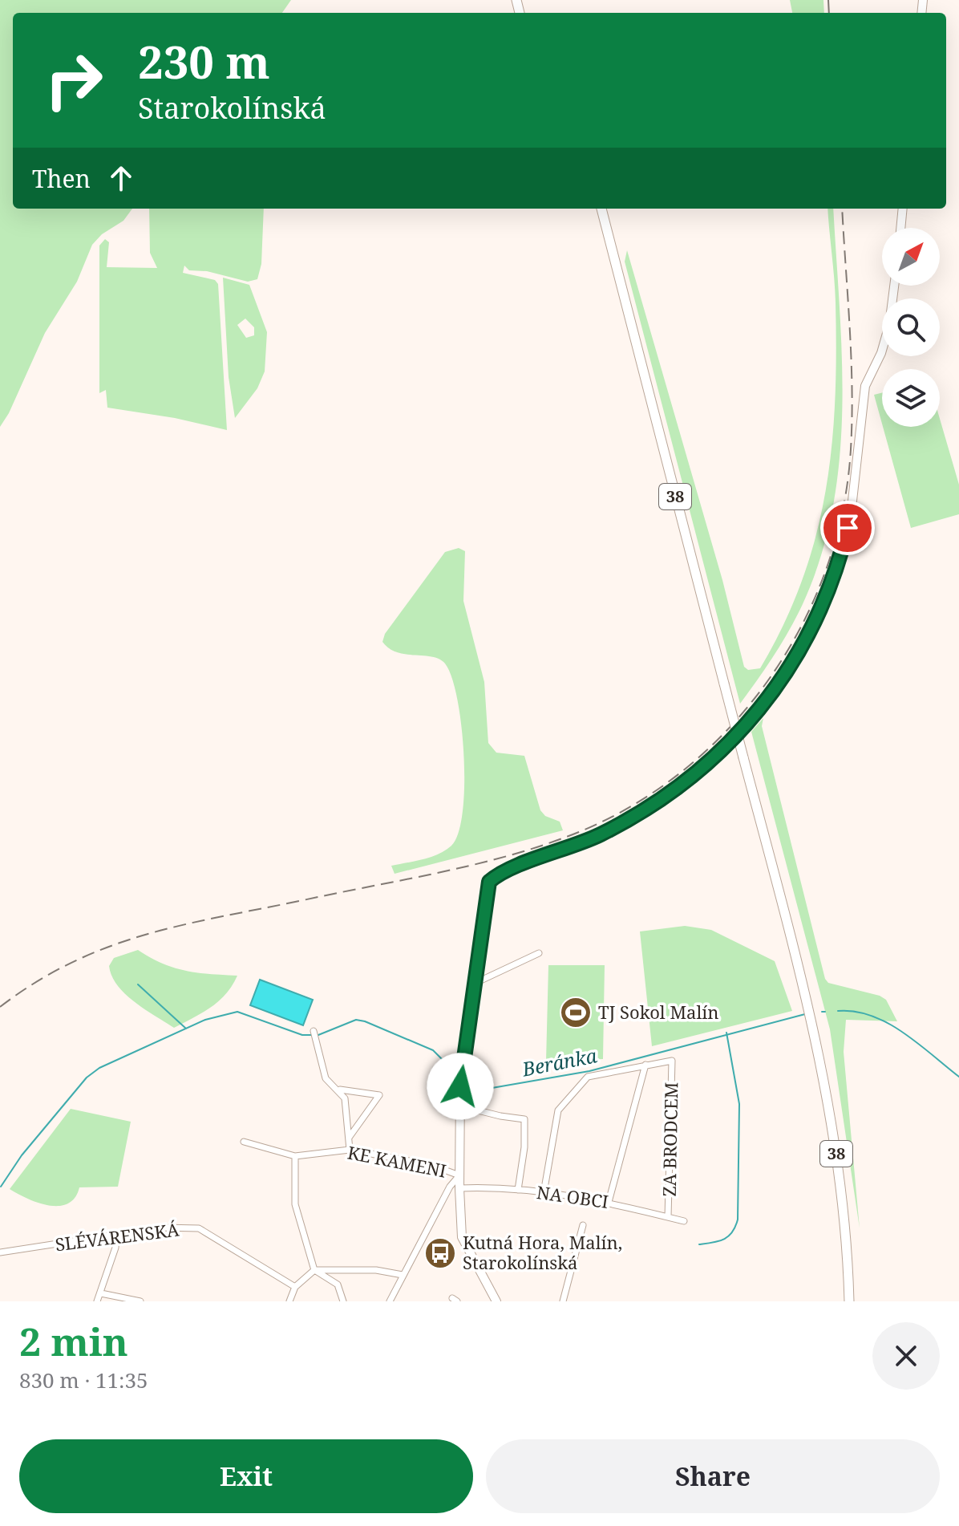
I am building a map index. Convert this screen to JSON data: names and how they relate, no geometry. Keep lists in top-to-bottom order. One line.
{"streets":{"main road":["38"],"street":["ZA BRODCEM","KE KAMENI","NA OBCI","SLÉVÁRENSKÁ"]},"crossings":[["ZA BRODCEM","NA OBCI"]],"water":["Beránka"],"places":{"sports":["TJ Sokol Malín"],"bus stop":["Kutná Hora, Malín, Starokolínská"]},"north":"top right","page":{"turn":["230 m","Starokolínská"],"then":"Then","heading":["2 min","830 m · 11:35"],"buttons":["Exit","Share"]}}
